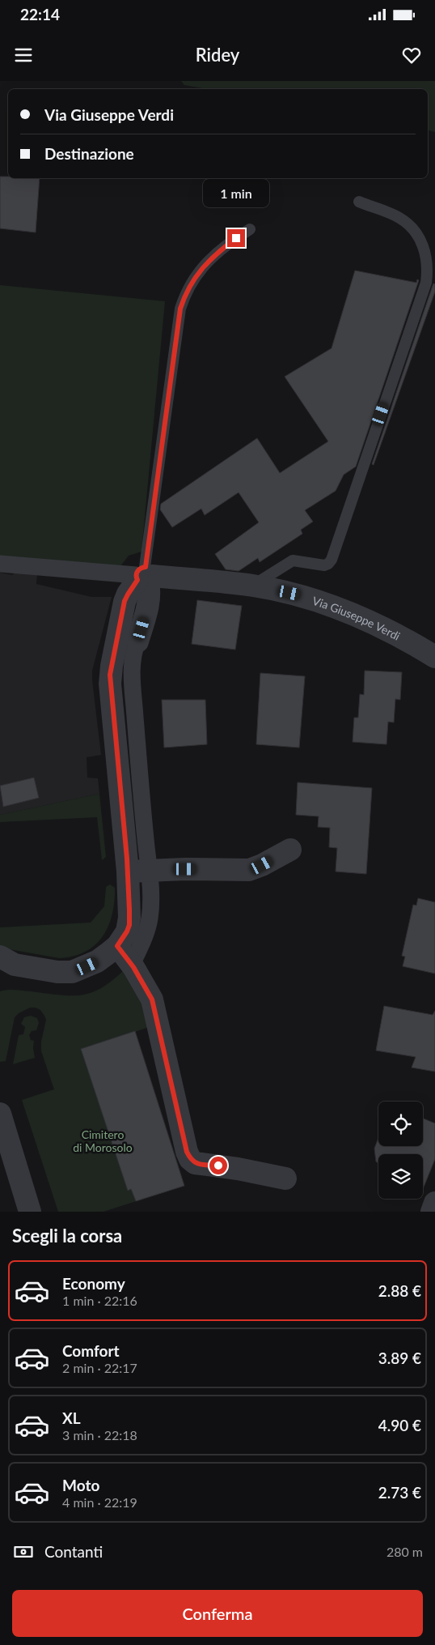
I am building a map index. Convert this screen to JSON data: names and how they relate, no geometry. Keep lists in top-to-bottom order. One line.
{"streets":{"street":["Via Giuseppe Verdi"]},"parks":["Cimitero di Morosolo"],"page":{"status":"22:14","header":"Ridey","banner":["Via Giuseppe Verdi","Destinazione"],"bubble":"1 min","heading":"Scegli la corsa","list":[{"name":"Economy","note":"1 min · 22:16","value":"2.88 €"},{"name":"Comfort","note":"2 min · 22:17","value":"3.89 €"},{"name":"XL","note":"3 min · 22:18","value":"4.90 €"},{"name":"Moto","note":"4 min · 22:19","value":"2.73 €"}],"pay":["Contanti","280 m"],"buttons":"Conferma"}}
